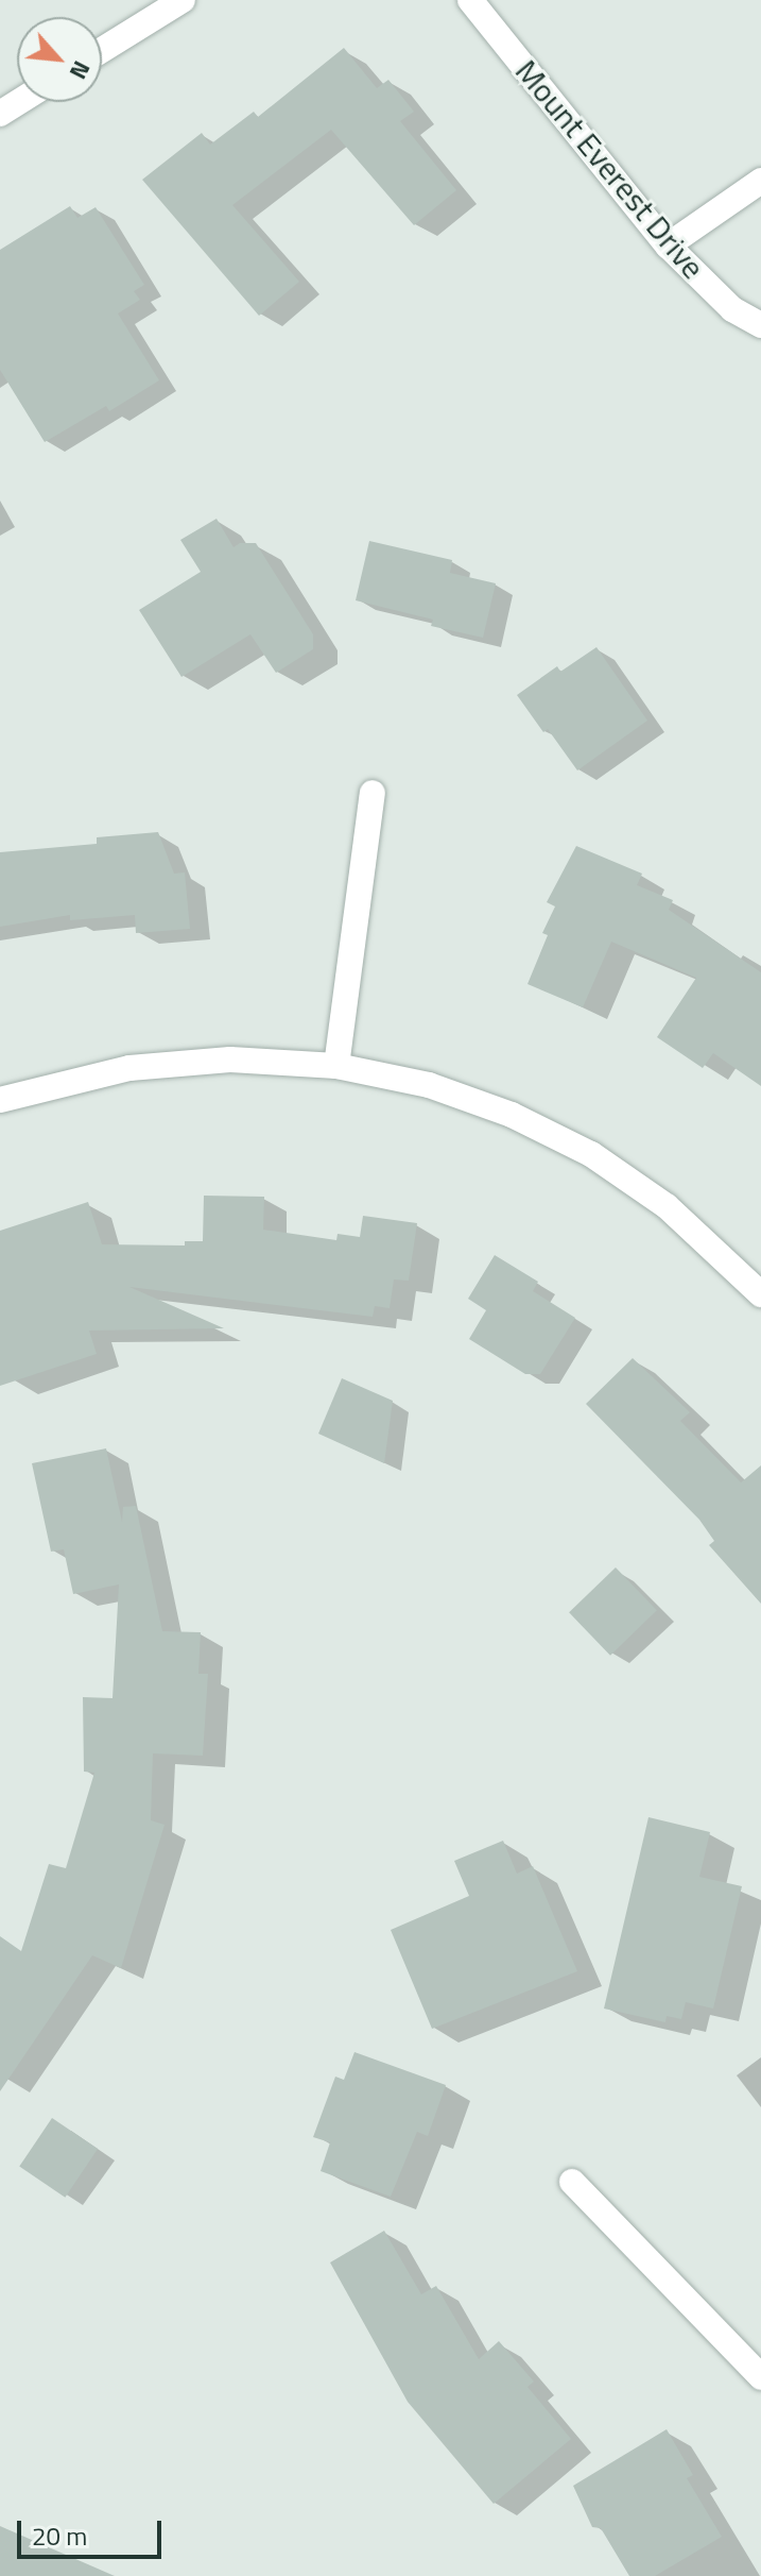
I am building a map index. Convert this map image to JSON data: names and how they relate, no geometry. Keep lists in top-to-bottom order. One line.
{"streets":{"street":["Mount Everest Drive"]},"scale_bar":"20 m","north":"bottom right"}
